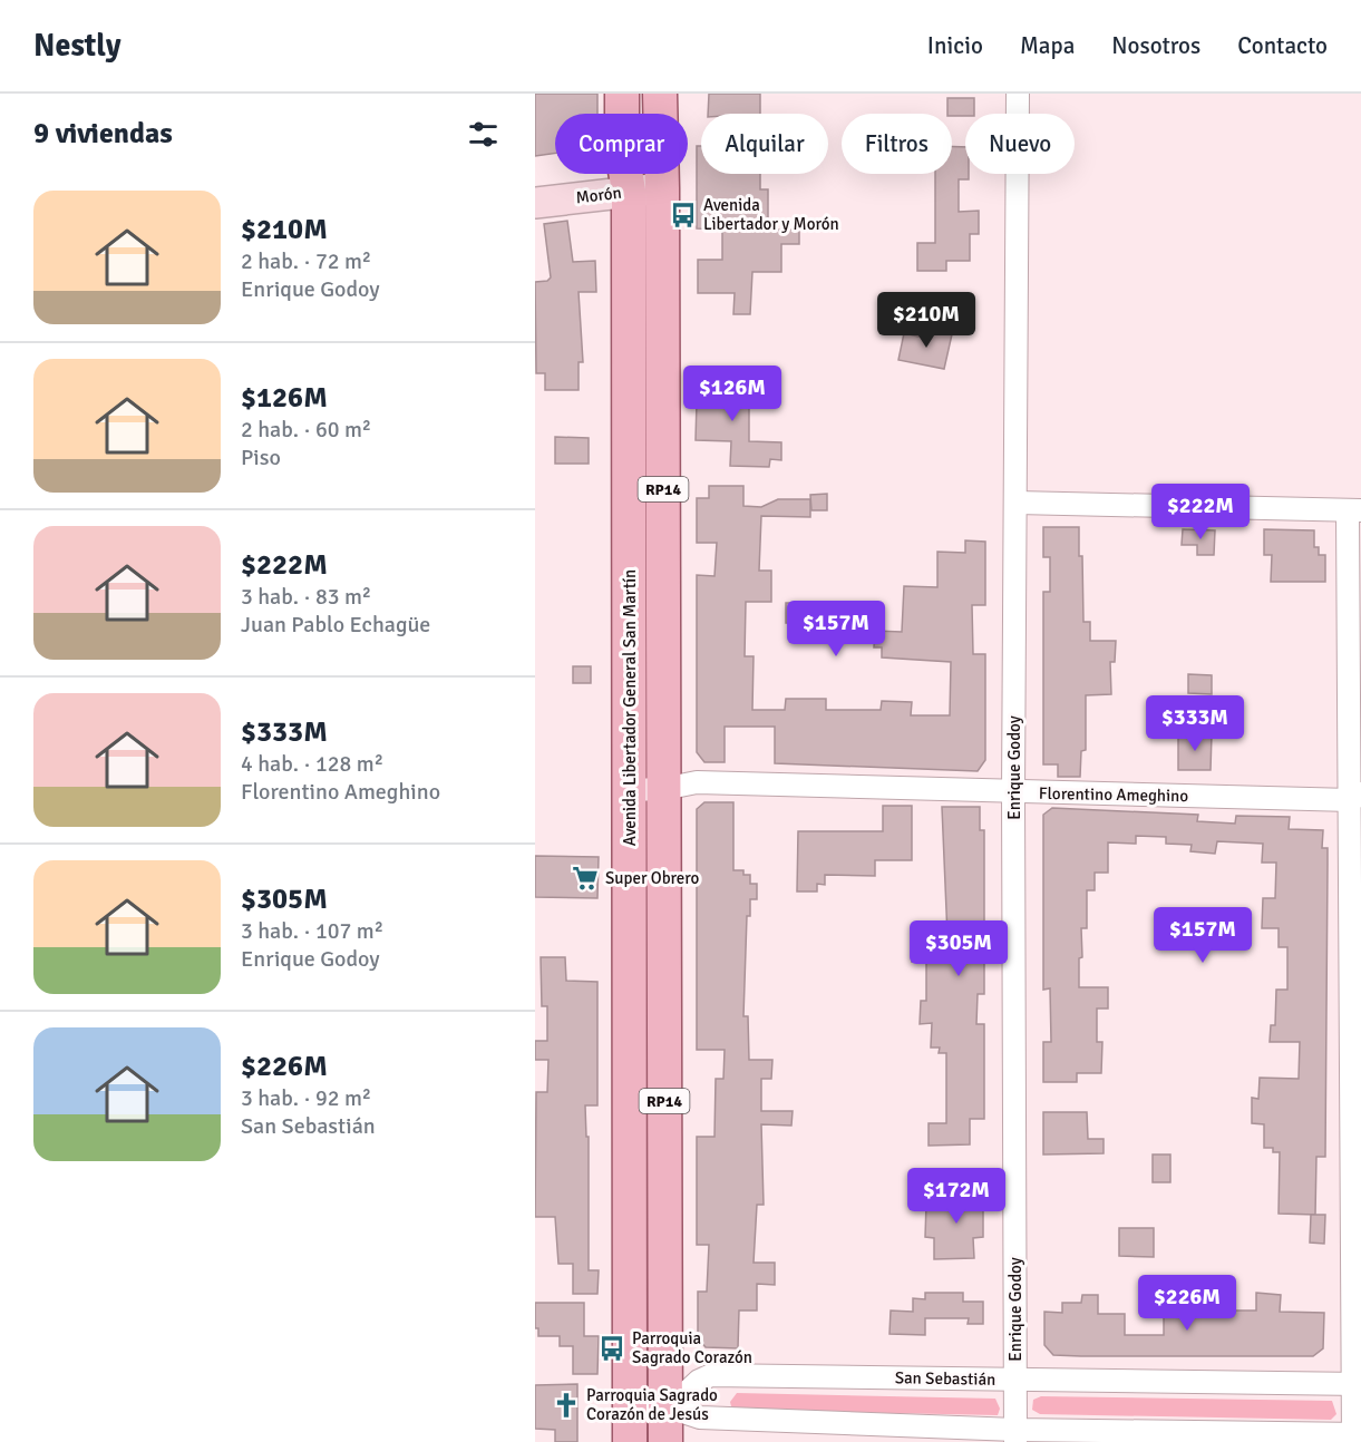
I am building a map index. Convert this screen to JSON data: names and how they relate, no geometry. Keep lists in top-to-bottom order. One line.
{"streets":{"main road":["RP14","Avenida Libertador General San Martín"],"street":["Morón","Enrique Godoy","Florentino Ameghino","San Sebastián"]},"crossings":[["Morón","Avenida Libertador General San Martín"],["Avenida Libertador General San Martín","Florentino Ameghino"],["Avenida Libertador General San Martín","San Sebastián"],["Enrique Godoy","Florentino Ameghino"],["Enrique Godoy","San Sebastián"]],"places":{"bus stop":["Avenida Libertador y Morón","Parroquia Sagrado Corazón"],"supermarket":["Super Obrero"],"church":["Parroquia Sagrado Corazón de Jesús"]},"page":{"header":"Nestly","nav":["Inicio","Mapa","Nosotros","Contacto"],"heading":"9 viviendas","chip":["Comprar","Alquilar","Filtros","Nuevo"],"list":[{"name":"$210M","note":"2 hab. · 72 m² · Enrique Godoy"},{"name":"$126M","note":"2 hab. · 60 m² · Piso"},{"name":"$222M","note":"3 hab. · 83 m² · Juan Pablo Echagüe"},{"name":"$333M","note":"4 hab. · 128 m² · Florentino Ameghino"},{"name":"$305M","note":"3 hab. · 107 m² · Enrique Godoy"},{"name":"$226M","note":"3 hab. · 92 m² · San Sebastián"}],"price":["$210M","$126M","$222M","$157M","$333M","$157M","$305M","$172M","$226M"]}}
